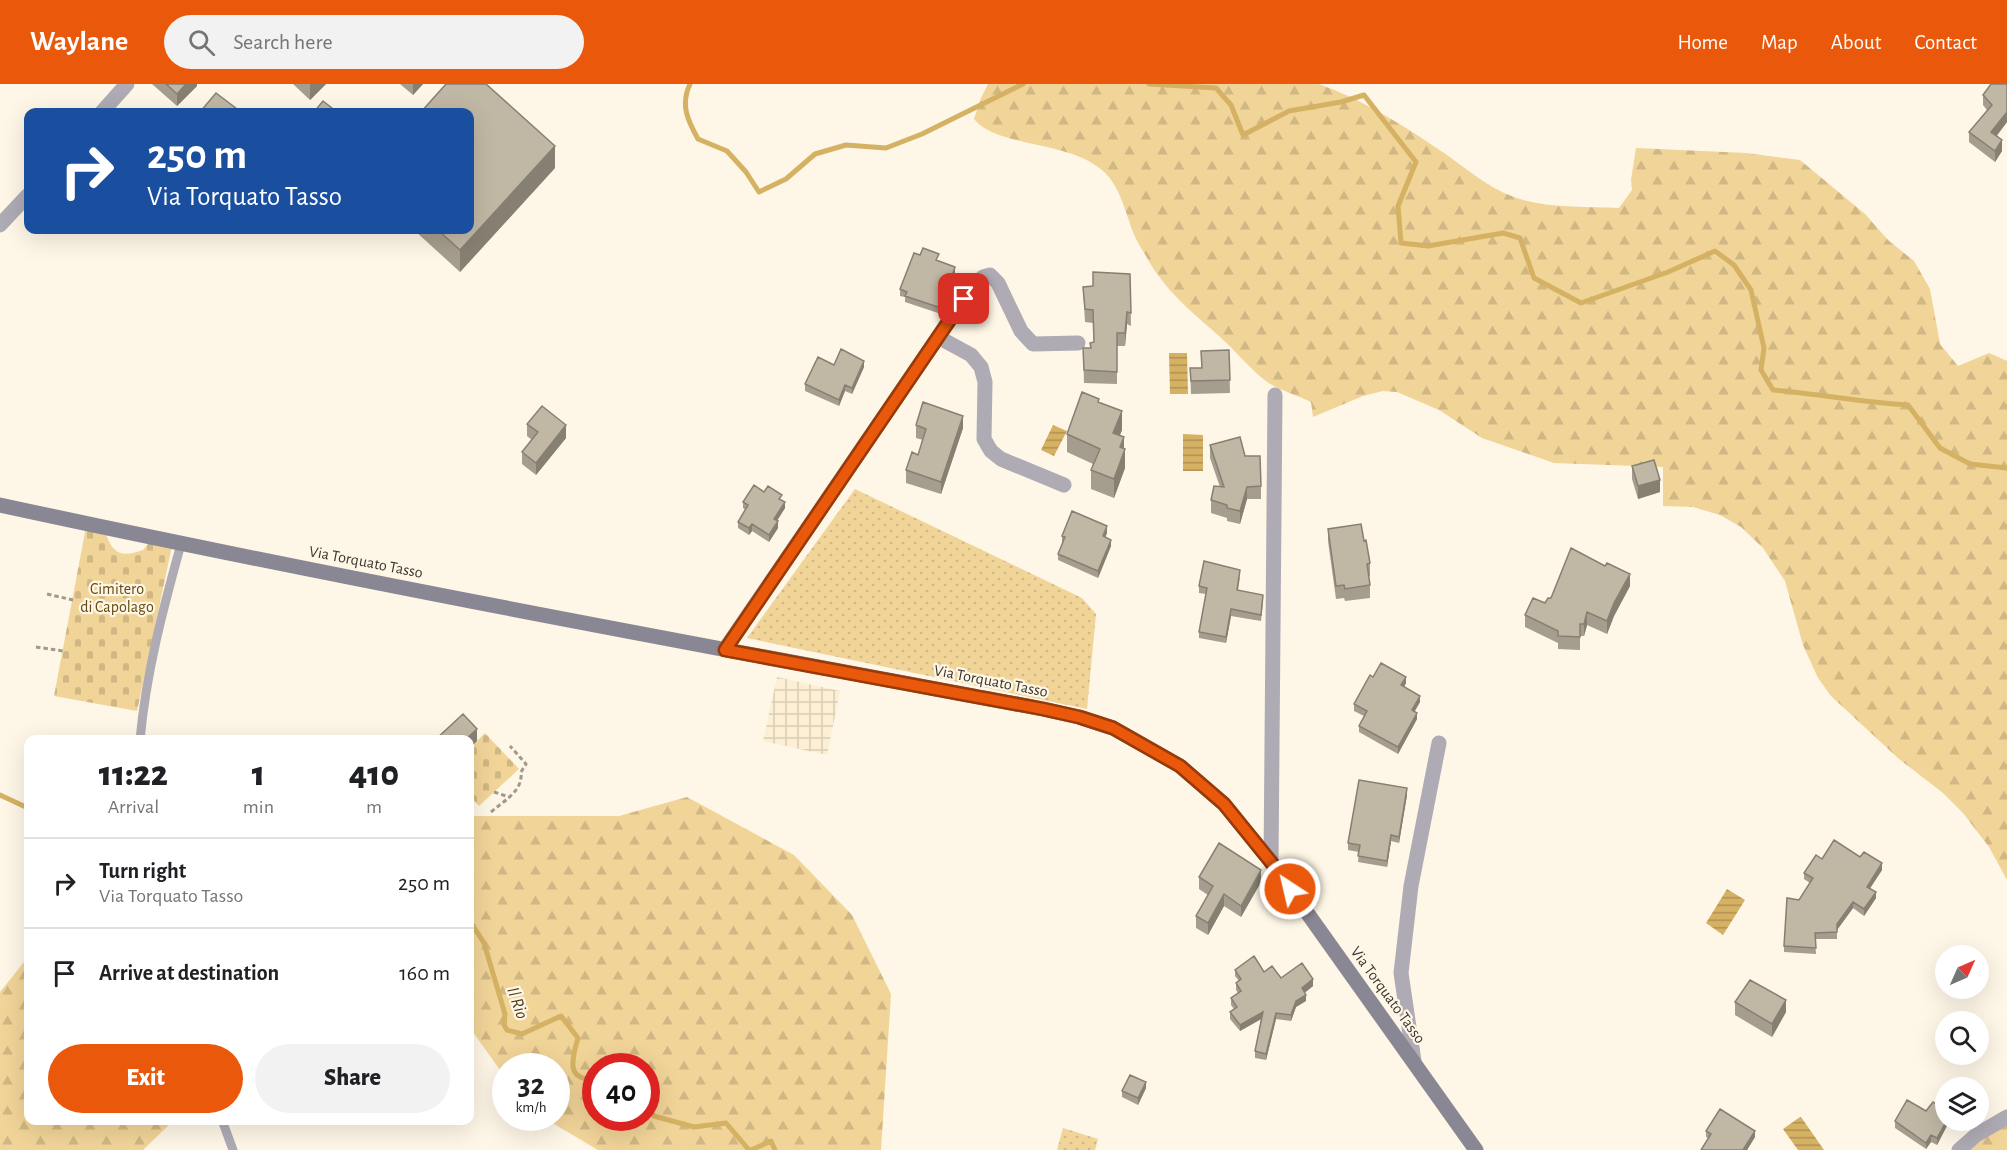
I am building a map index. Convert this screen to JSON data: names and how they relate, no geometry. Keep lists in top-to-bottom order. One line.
{"streets":{"street":["Via Torquato Tasso"]},"water":["Il Rio"],"parks":["Cimitero di Capolago"],"north":"top right","page":{"header":"Waylane","search":"Search here","nav":["Home","Map","About","Contact"],"turn":["250 m","Via Torquato Tasso"],"eta":["11:22","Arrival","1","min","410","m"],"list":[{"name":"Turn right","note":"Via Torquato Tasso","value":"250 m"},{"name":"Arrive at destination","value":"160 m"}],"buttons":["Exit","Share"],"speed":"32 km/h","limit":"40"}}
